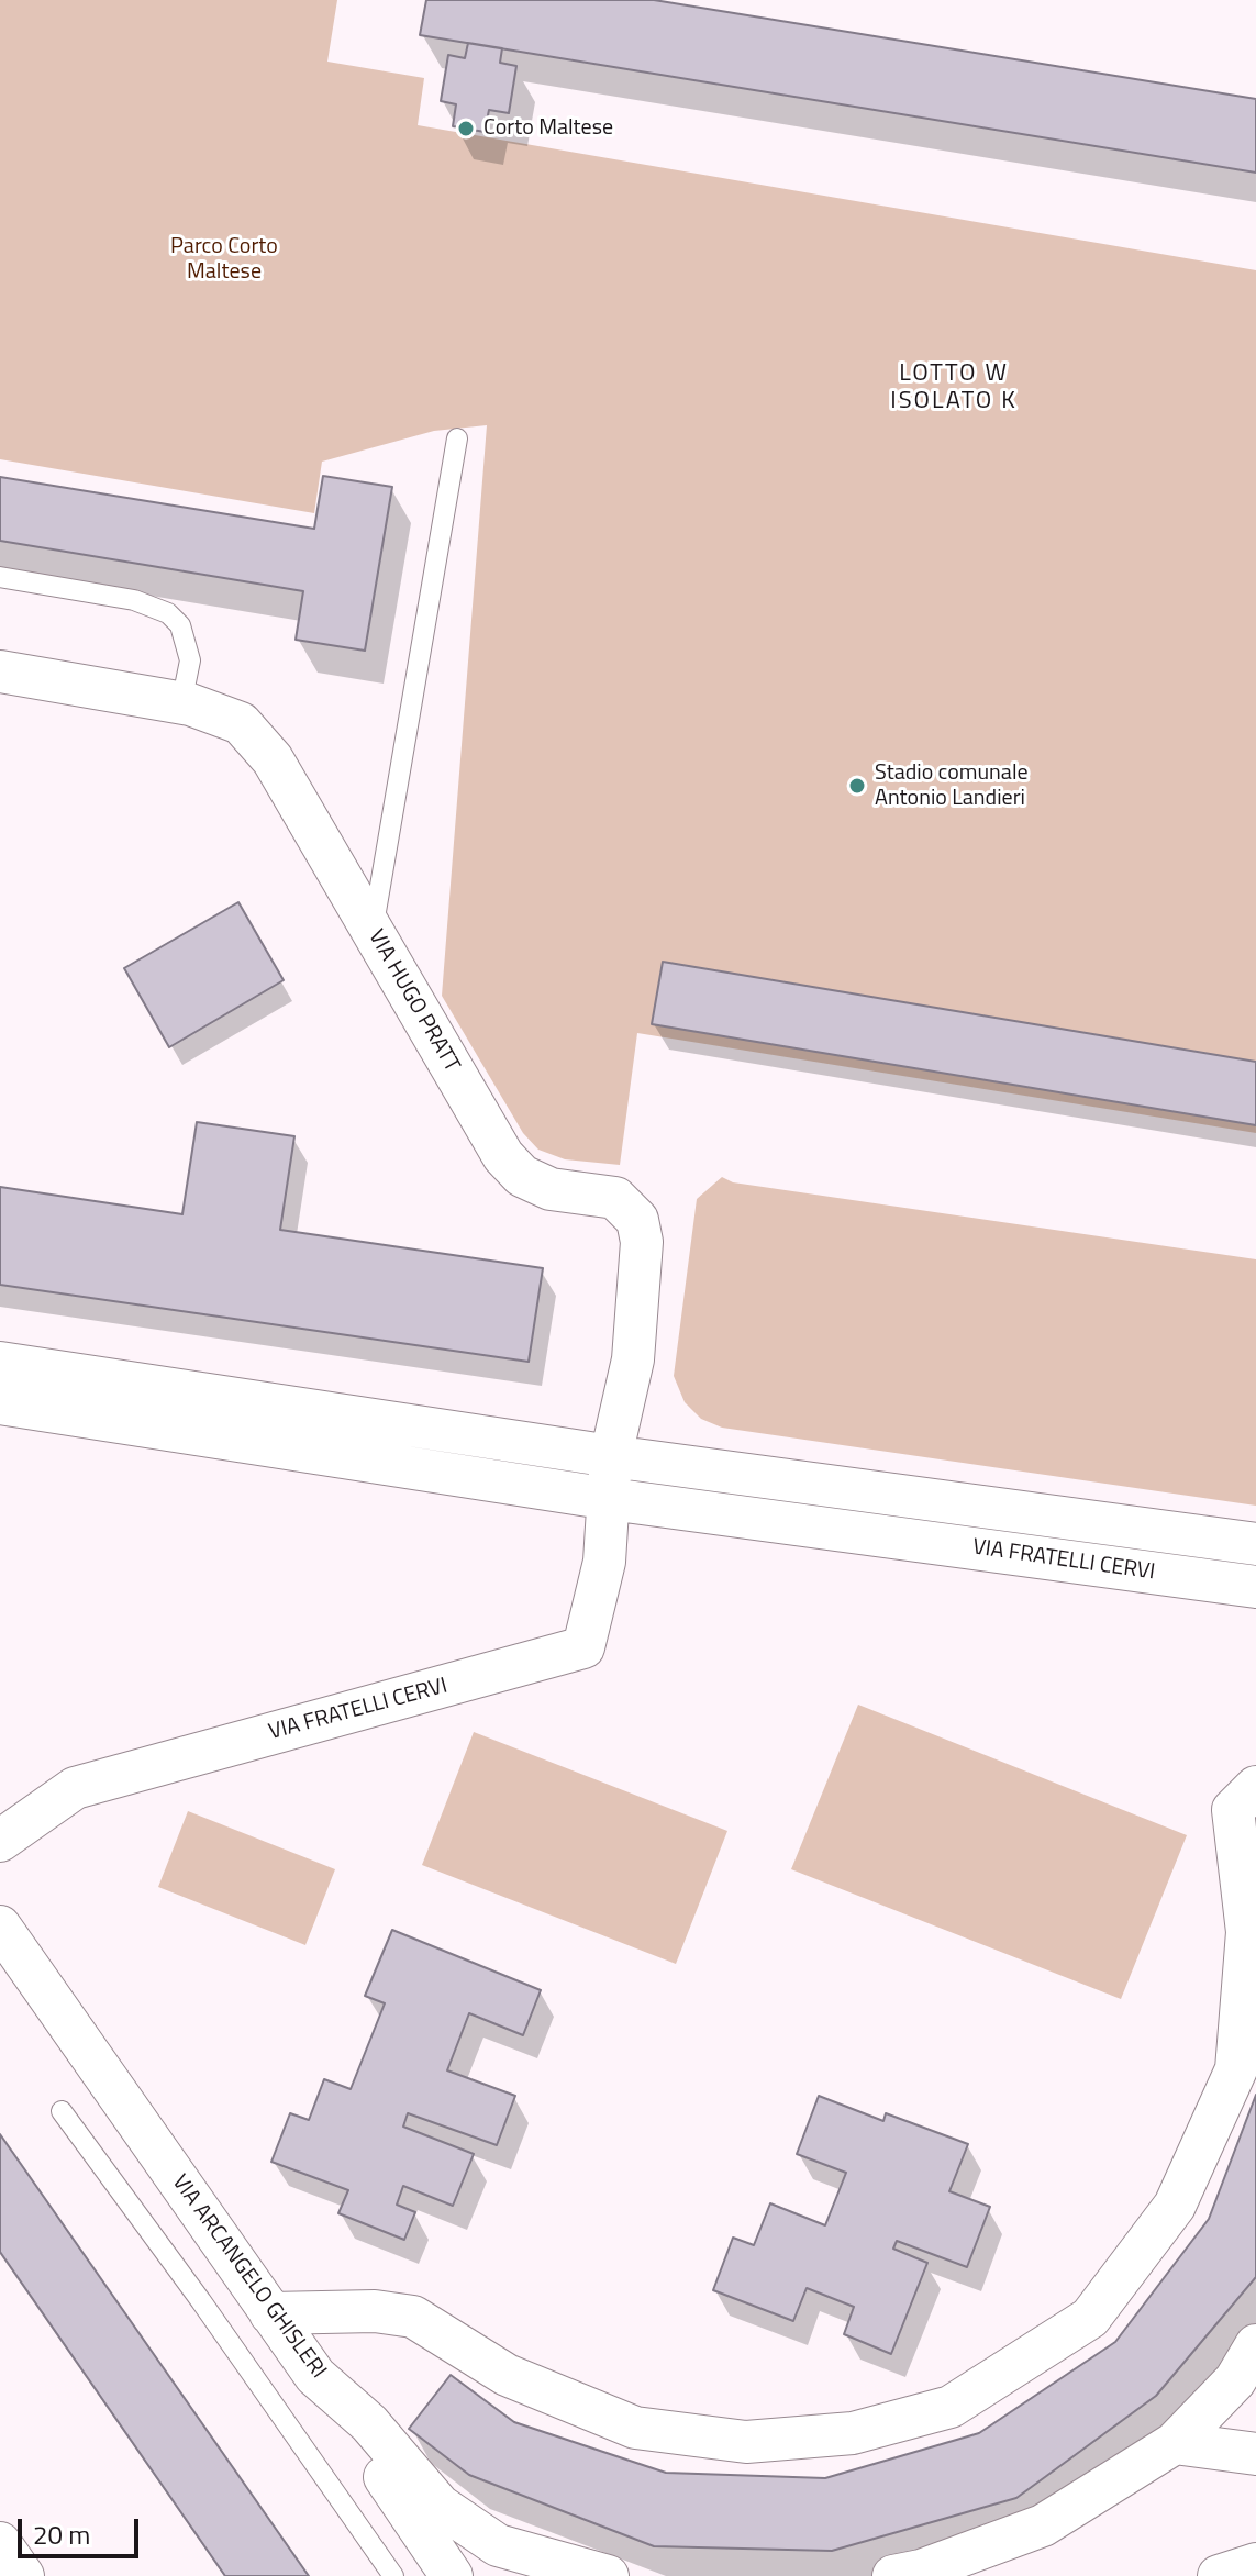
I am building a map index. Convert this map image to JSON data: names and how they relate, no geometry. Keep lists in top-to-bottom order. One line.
{"streets":{"street":["VIA HUGO PRATT","VIA FRATELLI CERVI","VIA ARCANGELO GHISLERI"]},"crossings":[["VIA HUGO PRATT","VIA FRATELLI CERVI"]],"districts":["LOTTO W ISOLATO K"],"parks":["Parco Corto Maltese"],"places":["Corto Maltese","Stadio comunale Antonio Landieri"],"scale_bar":"20 m"}
